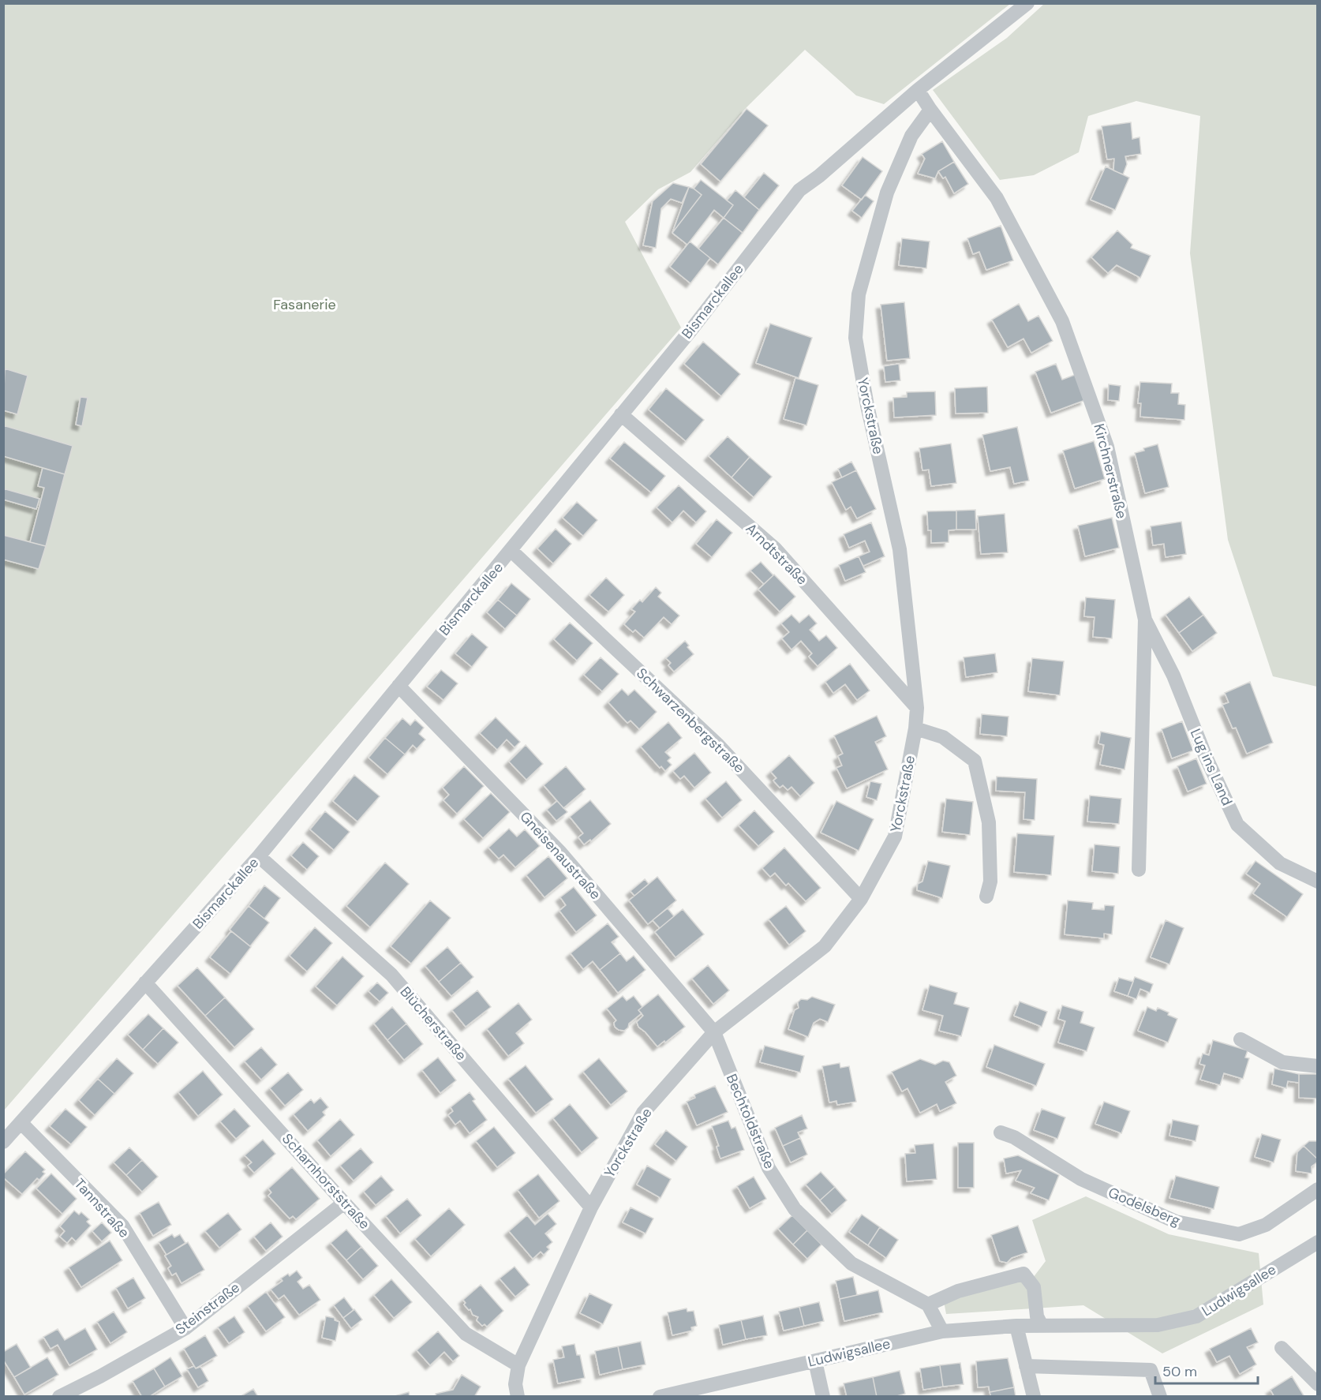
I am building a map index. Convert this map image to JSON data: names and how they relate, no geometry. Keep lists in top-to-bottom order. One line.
{"streets":{"street":["Bismarckallee","Yorckstraße","Kirchnerstraße","Arndtstraße","Schwarzenbergstraße","Lug ins Land","Gneisenaustraße","Blücherstraße","Bechtoldstraße","Scharnhorststraße","Godelsberg","Tannstraße","Ludwigsallee","Steinstraße"]},"crossings":[["Bismarckallee","Kirchnerstraße"],["Bismarckallee","Arndtstraße"],["Bismarckallee","Schwarzenbergstraße"],["Bismarckallee","Gneisenaustraße"],["Bismarckallee","Blücherstraße"],["Bismarckallee","Scharnhorststraße"],["Bismarckallee","Tannstraße"],["Yorckstraße","Kirchnerstraße"],["Yorckstraße","Arndtstraße"],["Yorckstraße","Schwarzenbergstraße"],["Yorckstraße","Gneisenaustraße"],["Yorckstraße","Blücherstraße"],["Yorckstraße","Bechtoldstraße"],["Yorckstraße","Scharnhorststraße"],["Kirchnerstraße","Lug ins Land"],["Gneisenaustraße","Bechtoldstraße"],["Scharnhorststraße","Steinstraße"],["Tannstraße","Steinstraße"]],"parks":["Fasanerie"],"scale_bar":"50 m"}
